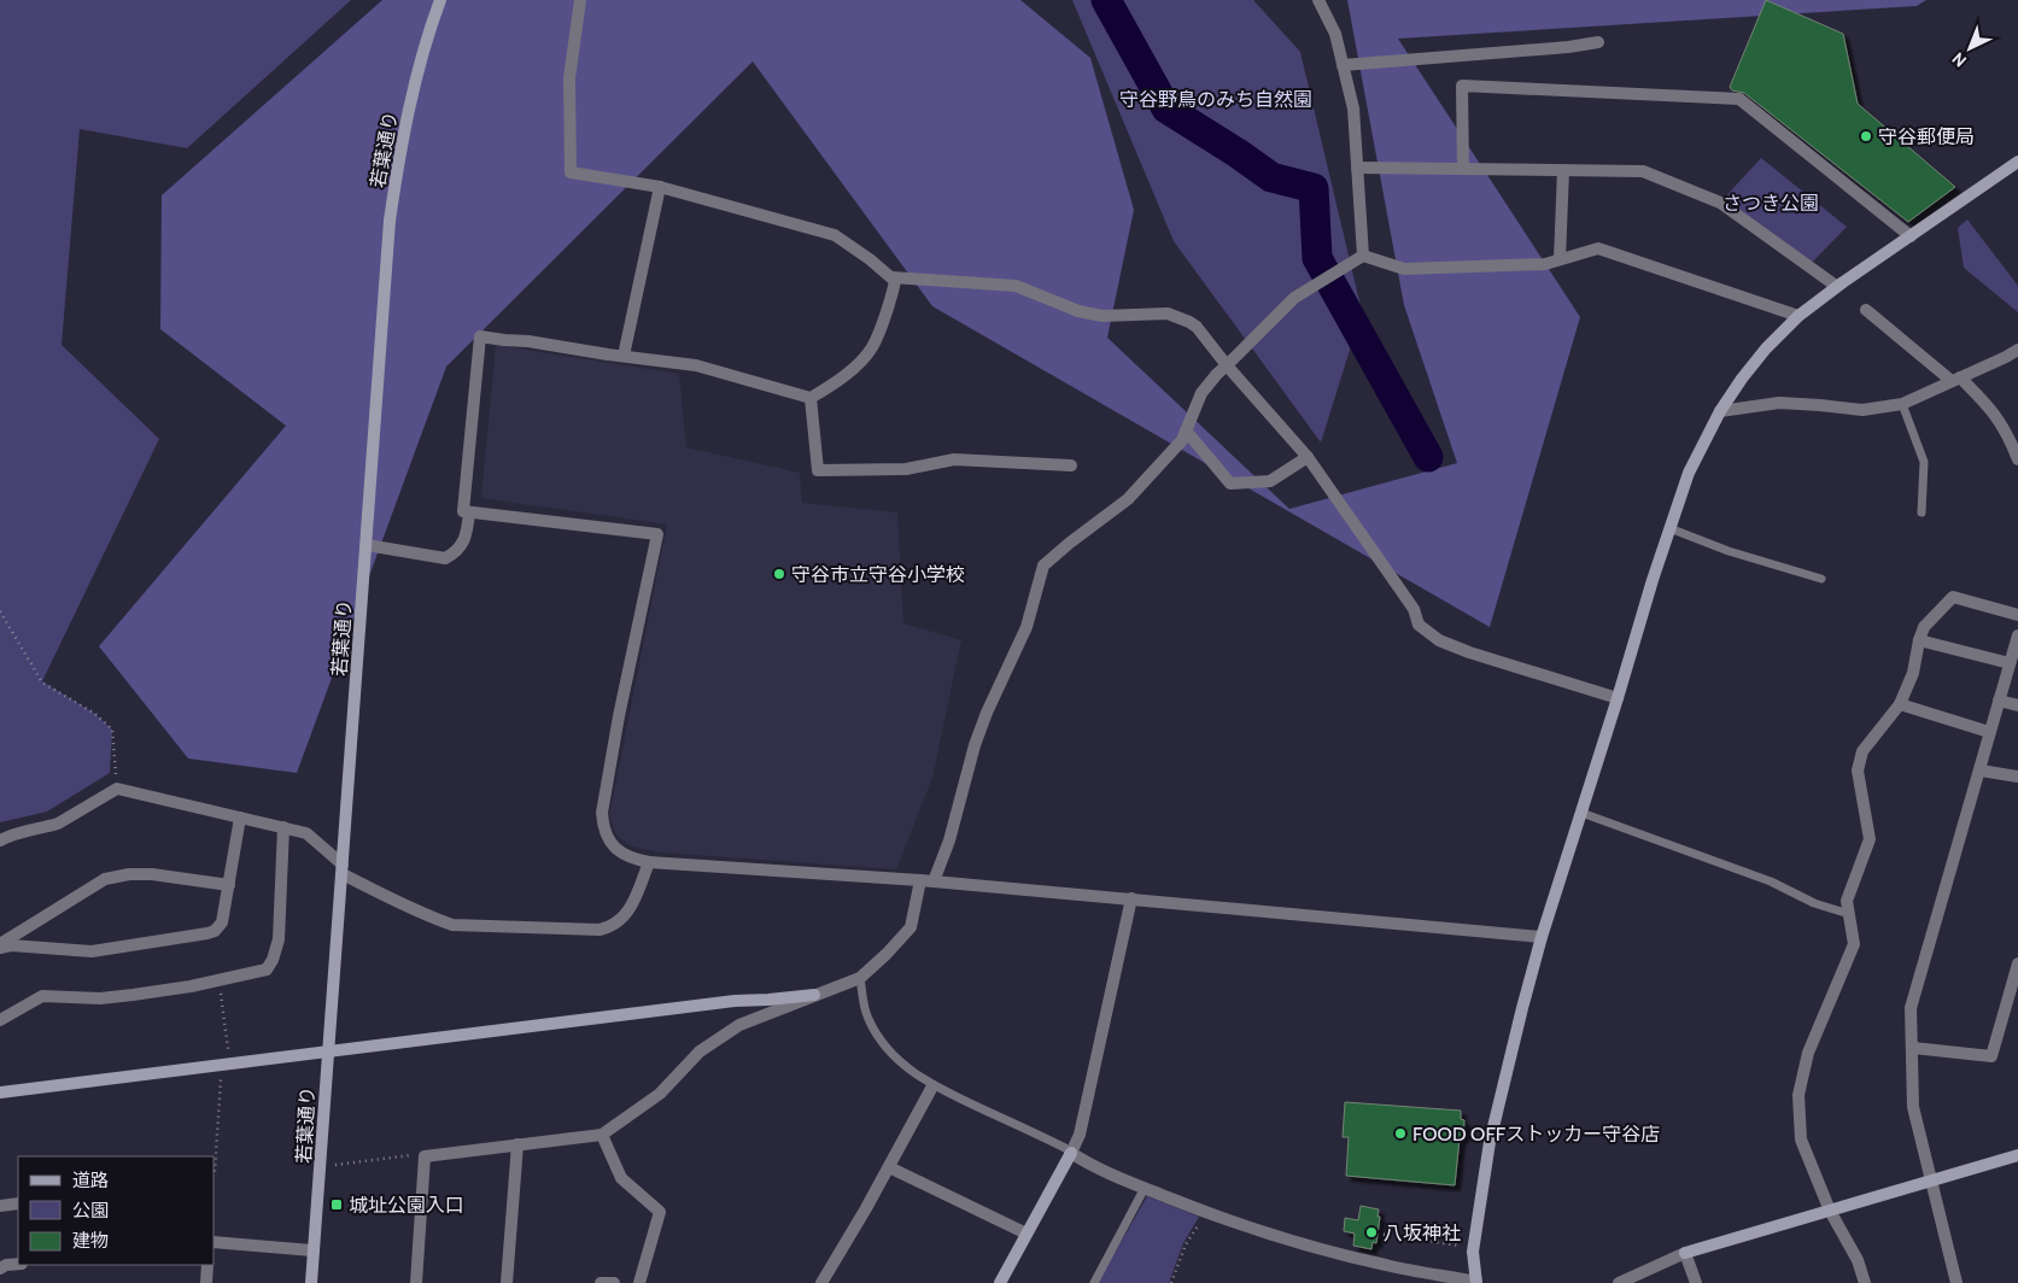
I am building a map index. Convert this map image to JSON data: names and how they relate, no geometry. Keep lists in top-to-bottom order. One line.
{"streets":{"street":["若葉通り"]},"parks":["守谷野鳥のみち自然園","さつき公園"],"places":{"other":["守谷郵便局","守谷市立守谷小学校","FOOD OFFストッカー守谷店","八坂神社"],"transit":["城址公園入口"]},"legend":["道路","公園","建物"],"north":"bottom left"}
